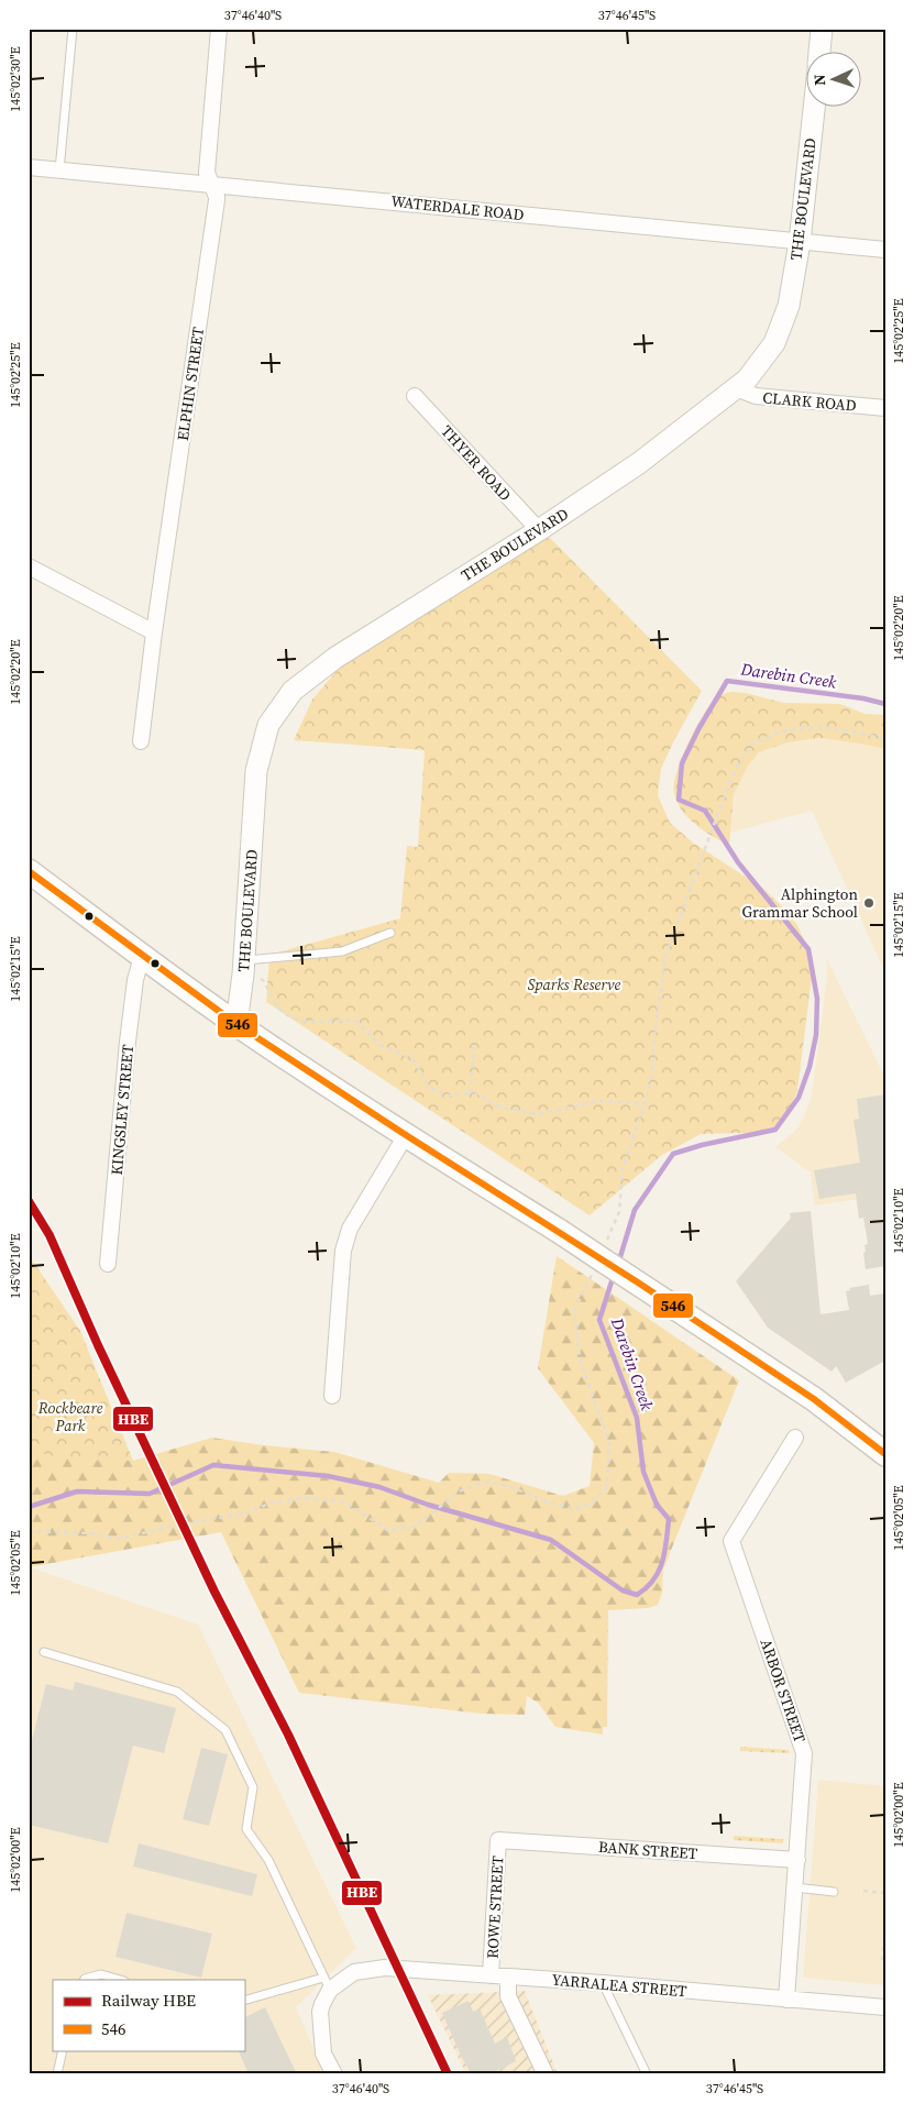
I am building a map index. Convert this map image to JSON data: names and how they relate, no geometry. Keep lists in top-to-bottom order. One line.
{"streets":{"street":["THE BOULEVARD","WATERDALE ROAD","ELPHIN STREET","CLARK ROAD","THYER ROAD","KINGSLEY STREET","ARBOR STREET","BANK STREET","ROWE STREET","YARRALEA STREET"]},"crossings":[["THE BOULEVARD","WATERDALE ROAD"],["THE BOULEVARD","CLARK ROAD"],["THE BOULEVARD","THYER ROAD"],["WATERDALE ROAD","ELPHIN STREET"],["ARBOR STREET","BANK STREET"],["ARBOR STREET","YARRALEA STREET"],["BANK STREET","ROWE STREET"],["ROWE STREET","YARRALEA STREET"]],"water":["Darebin Creek"],"parks":["Sparks Reserve","Rockbeare Park"],"places":["Alphington Grammar School"],"lines":["transit line 546","rail line HBE"],"legend":["Railway HBE","546"],"north":"left","coordinates":["37°46'40\"S","37°46'45\"S","145°02'30\"E","145°02'25\"E","145°02'20\"E","145°02'15\"E","145°02'10\"E","145°02'05\"E","145°02'00\"E"]}
